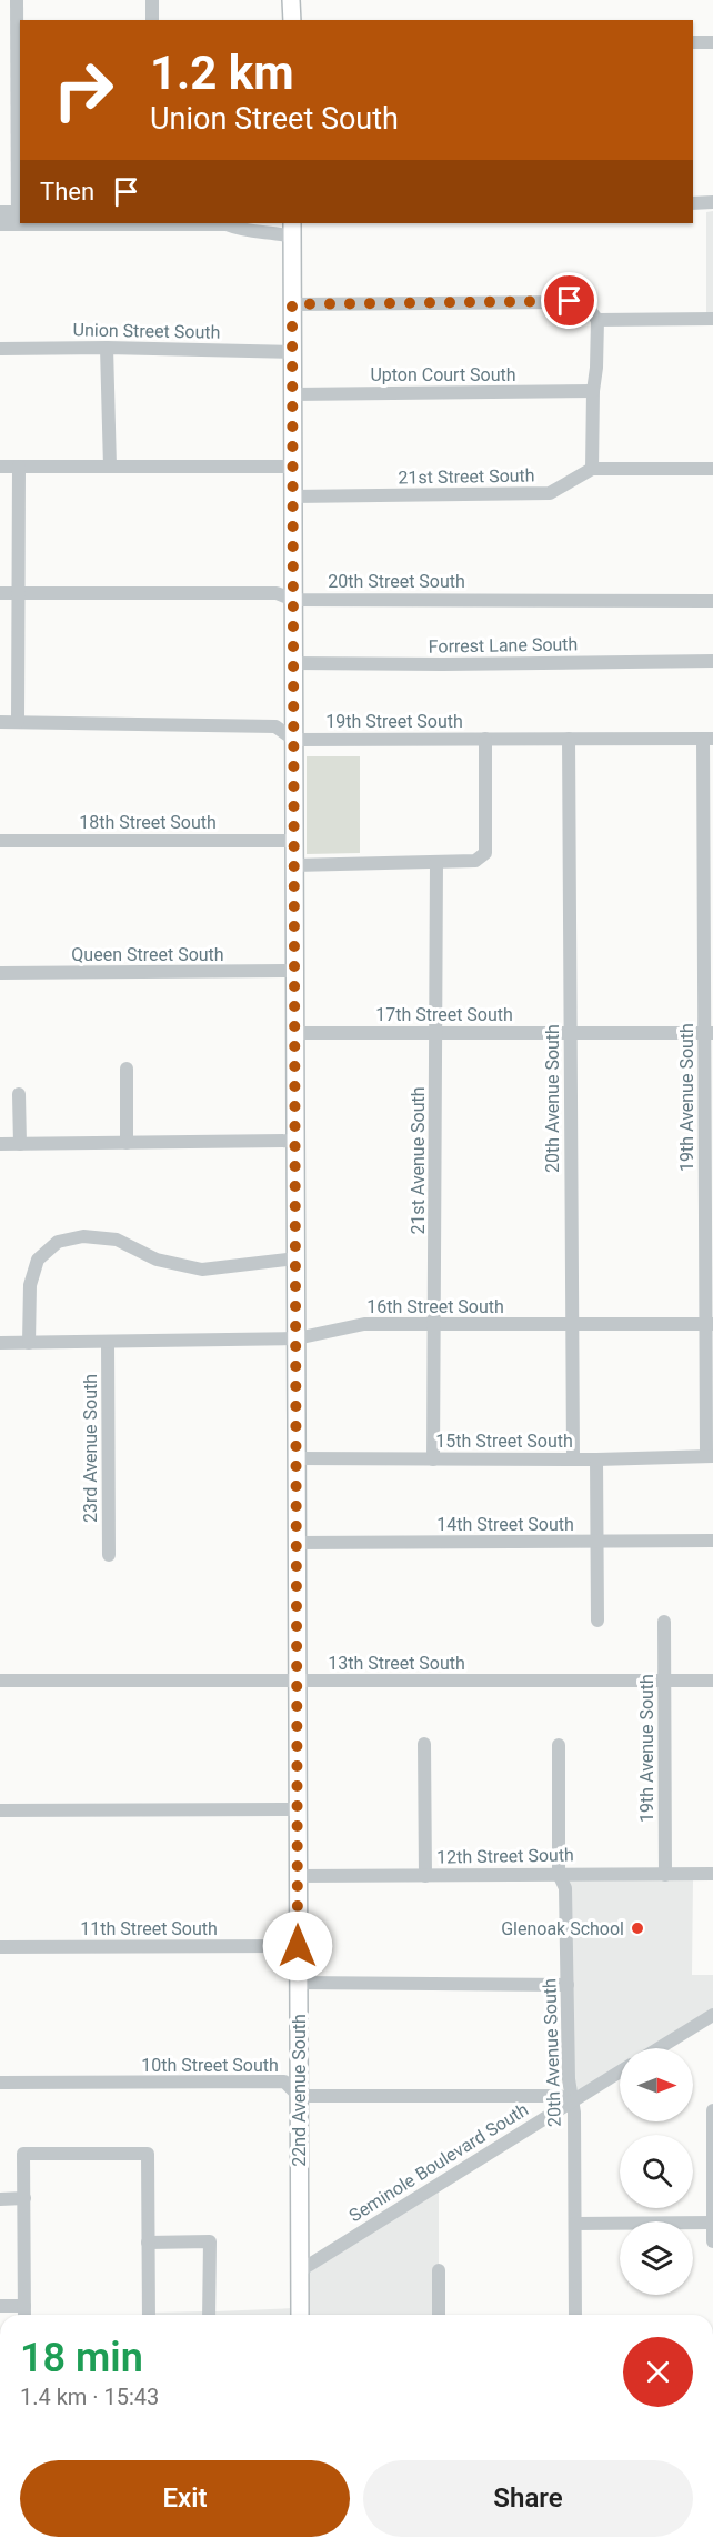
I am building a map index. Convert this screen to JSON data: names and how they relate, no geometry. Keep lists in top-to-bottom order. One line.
{"streets":{"main road":["22nd Avenue South"],"street":["Union Street South","Upton Court South","21st Street South","20th Street South","Forrest Lane South","19th Street South","18th Street South","Queen Street South","17th Street South","19th Avenue South","20th Avenue South","21st Avenue South","16th Street South","15th Street South","23rd Avenue South","14th Street South","13th Street South","12th Street South","11th Street South","10th Street South","Seminole Boulevard South"]},"crossings":[["Union Street South","22nd Avenue South"],["Upton Court South","22nd Avenue South"],["21st Street South","22nd Avenue South"],["20th Street South","22nd Avenue South"],["Forrest Lane South","22nd Avenue South"],["19th Street South","19th Avenue South"],["19th Street South","20th Avenue South"],["19th Street South","22nd Avenue South"],["18th Street South","22nd Avenue South"],["Queen Street South","22nd Avenue South"],["17th Street South","19th Avenue South"],["17th Street South","20th Avenue South"],["17th Street South","21st Avenue South"],["17th Street South","22nd Avenue South"],["19th Avenue South","16th Street South"],["19th Avenue South","15th Street South"],["19th Avenue South","13th Street South"],["19th Avenue South","12th Street South"],["20th Avenue South","16th Street South"],["20th Avenue South","15th Street South"],["20th Avenue South","12th Street South"],["20th Avenue South","10th Street South"],["20th Avenue South","Seminole Boulevard South"],["21st Avenue South","16th Street South"],["21st Avenue South","15th Street South"],["16th Street South","23rd Avenue South"],["16th Street South","22nd Avenue South"],["15th Street South","22nd Avenue South"],["14th Street South","22nd Avenue South"],["13th Street South","22nd Avenue South"],["12th Street South","22nd Avenue South"],["11th Street South","22nd Avenue South"],["10th Street South","22nd Avenue South"],["10th Street South","Seminole Boulevard South"],["22nd Avenue South","Seminole Boulevard South"]],"places":["Glenoak School"],"north":"right","page":{"turn":["1.2 km","Union Street South"],"then":"Then","heading":["18 min","1.4 km · 15:43"],"buttons":["Exit","Share"]}}
